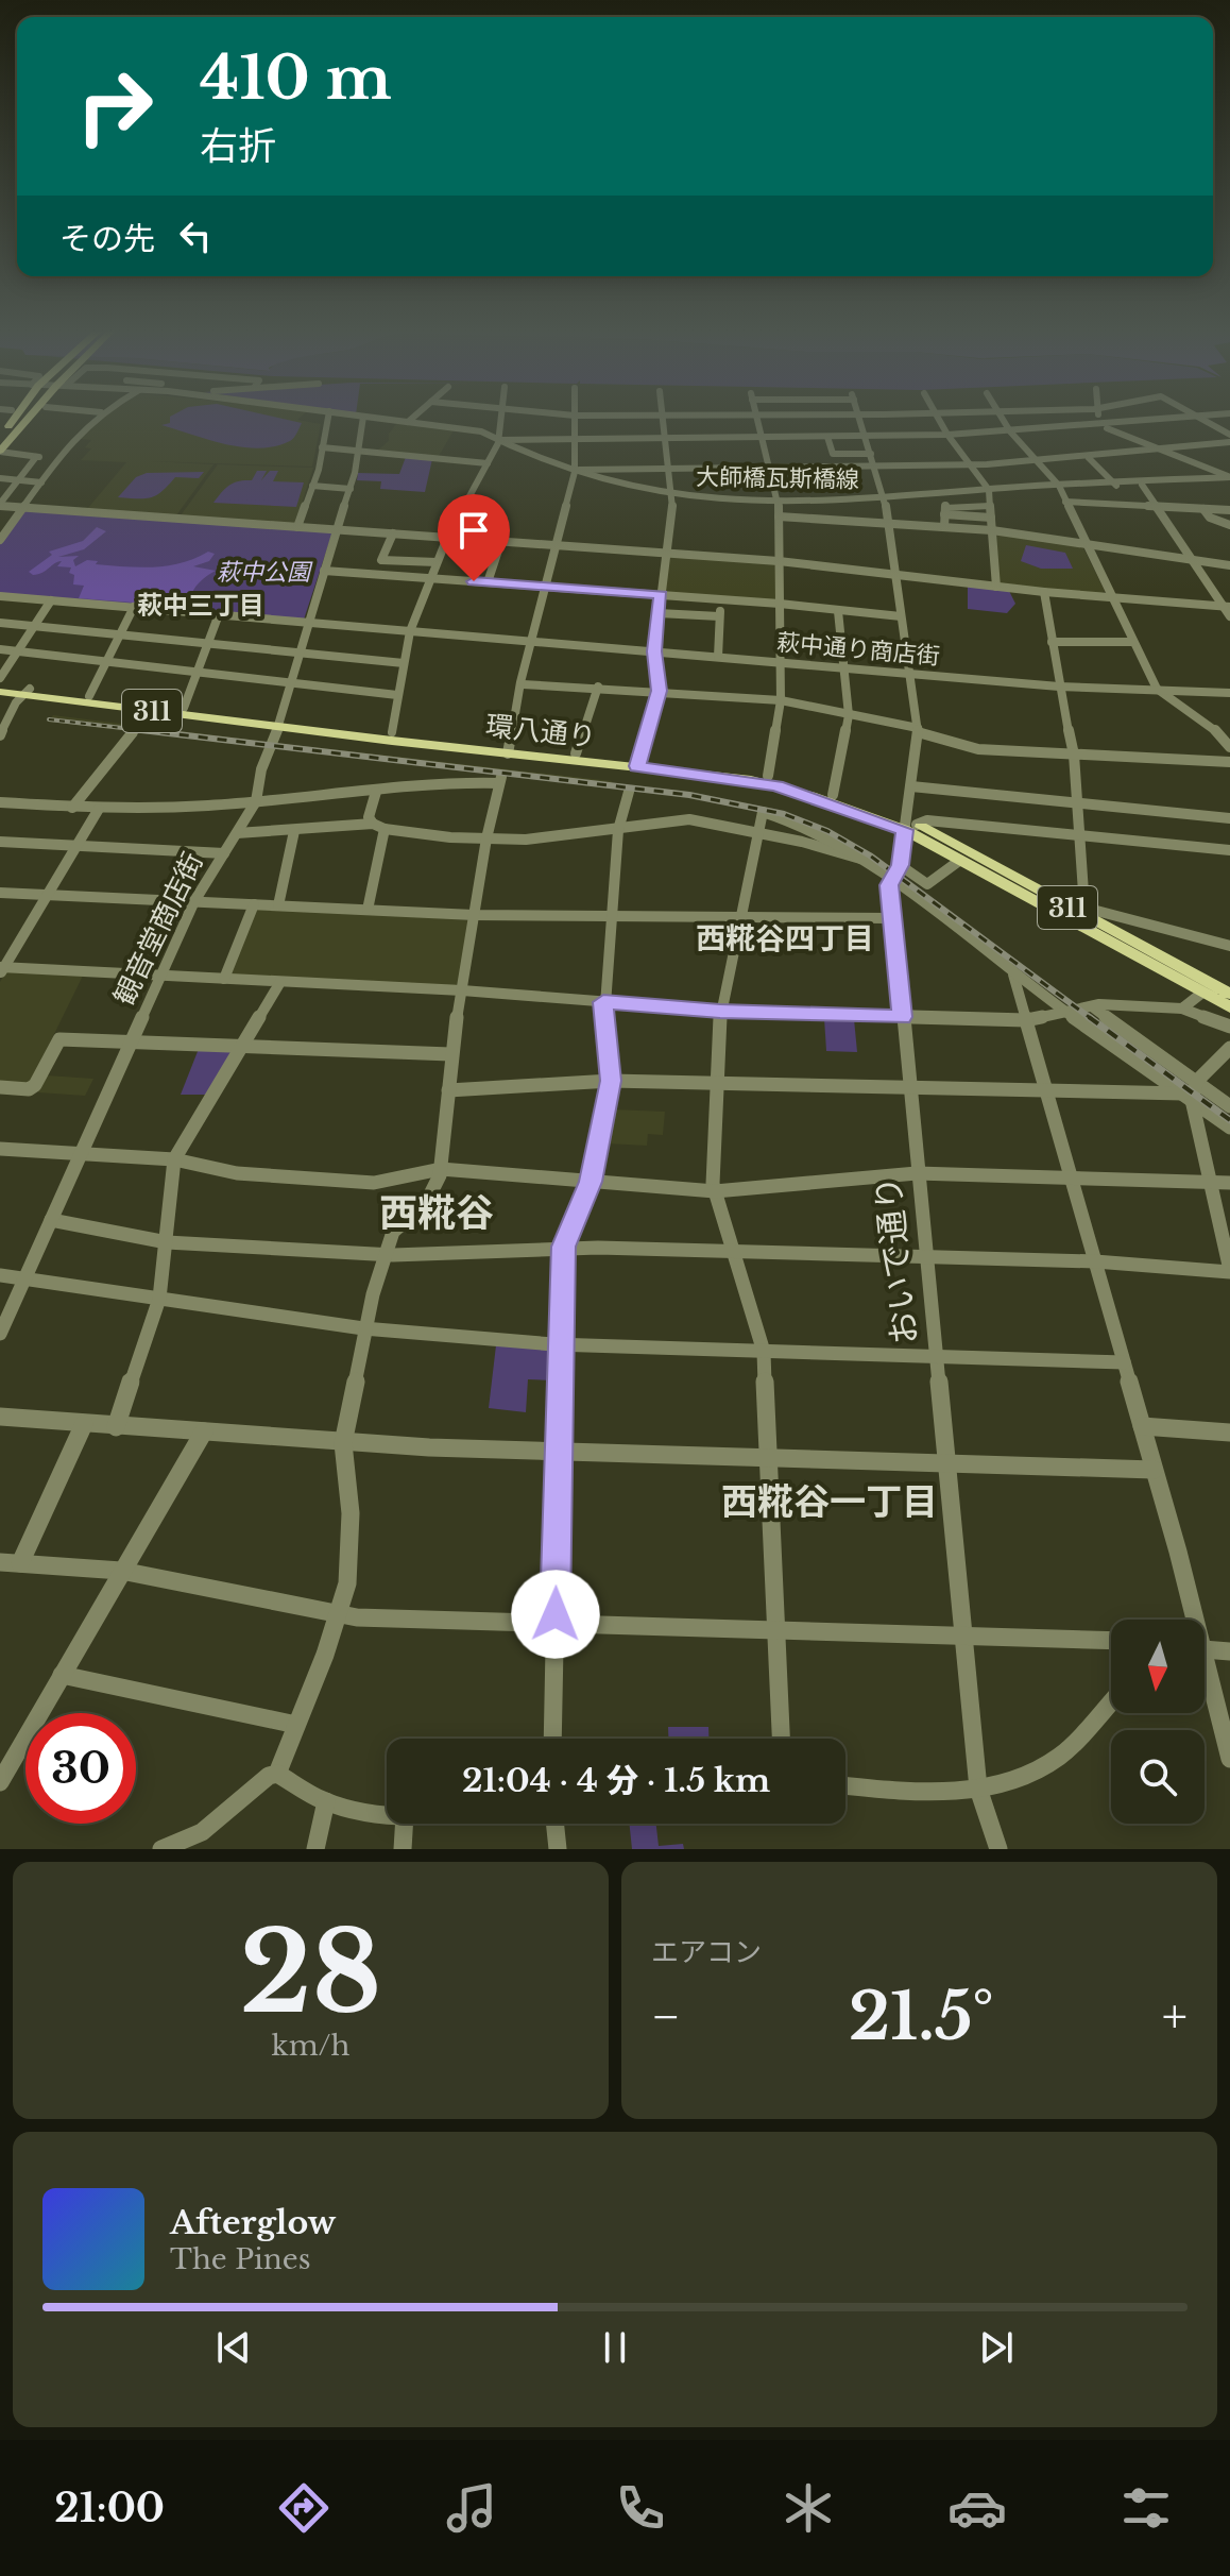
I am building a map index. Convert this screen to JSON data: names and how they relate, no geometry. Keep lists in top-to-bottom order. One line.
{"streets":{"main road":["311","環八通り"],"street":["大師橋瓦斯橋線","萩中通り商店街","観音堂商店街","おいで通り"]},"crossings":[["萩中通り商店街","観音堂商店街"],["環八通り","観音堂商店街"]],"districts":["萩中三丁目","西糀谷四丁目","西糀谷","西糀谷一丁目"],"parks":["萩中公園"],"north":"bottom","page":{"turn":["410 m","右折"],"then":"その先","limit":"30","trip":"21:04 · 4 分 · 1.5 km","tile":[["28","km/h"],"エアコン"],"heat":["−","21.5°","+"],"song":["Afterglow","The Pines"],"tabs":"21:00"}}
